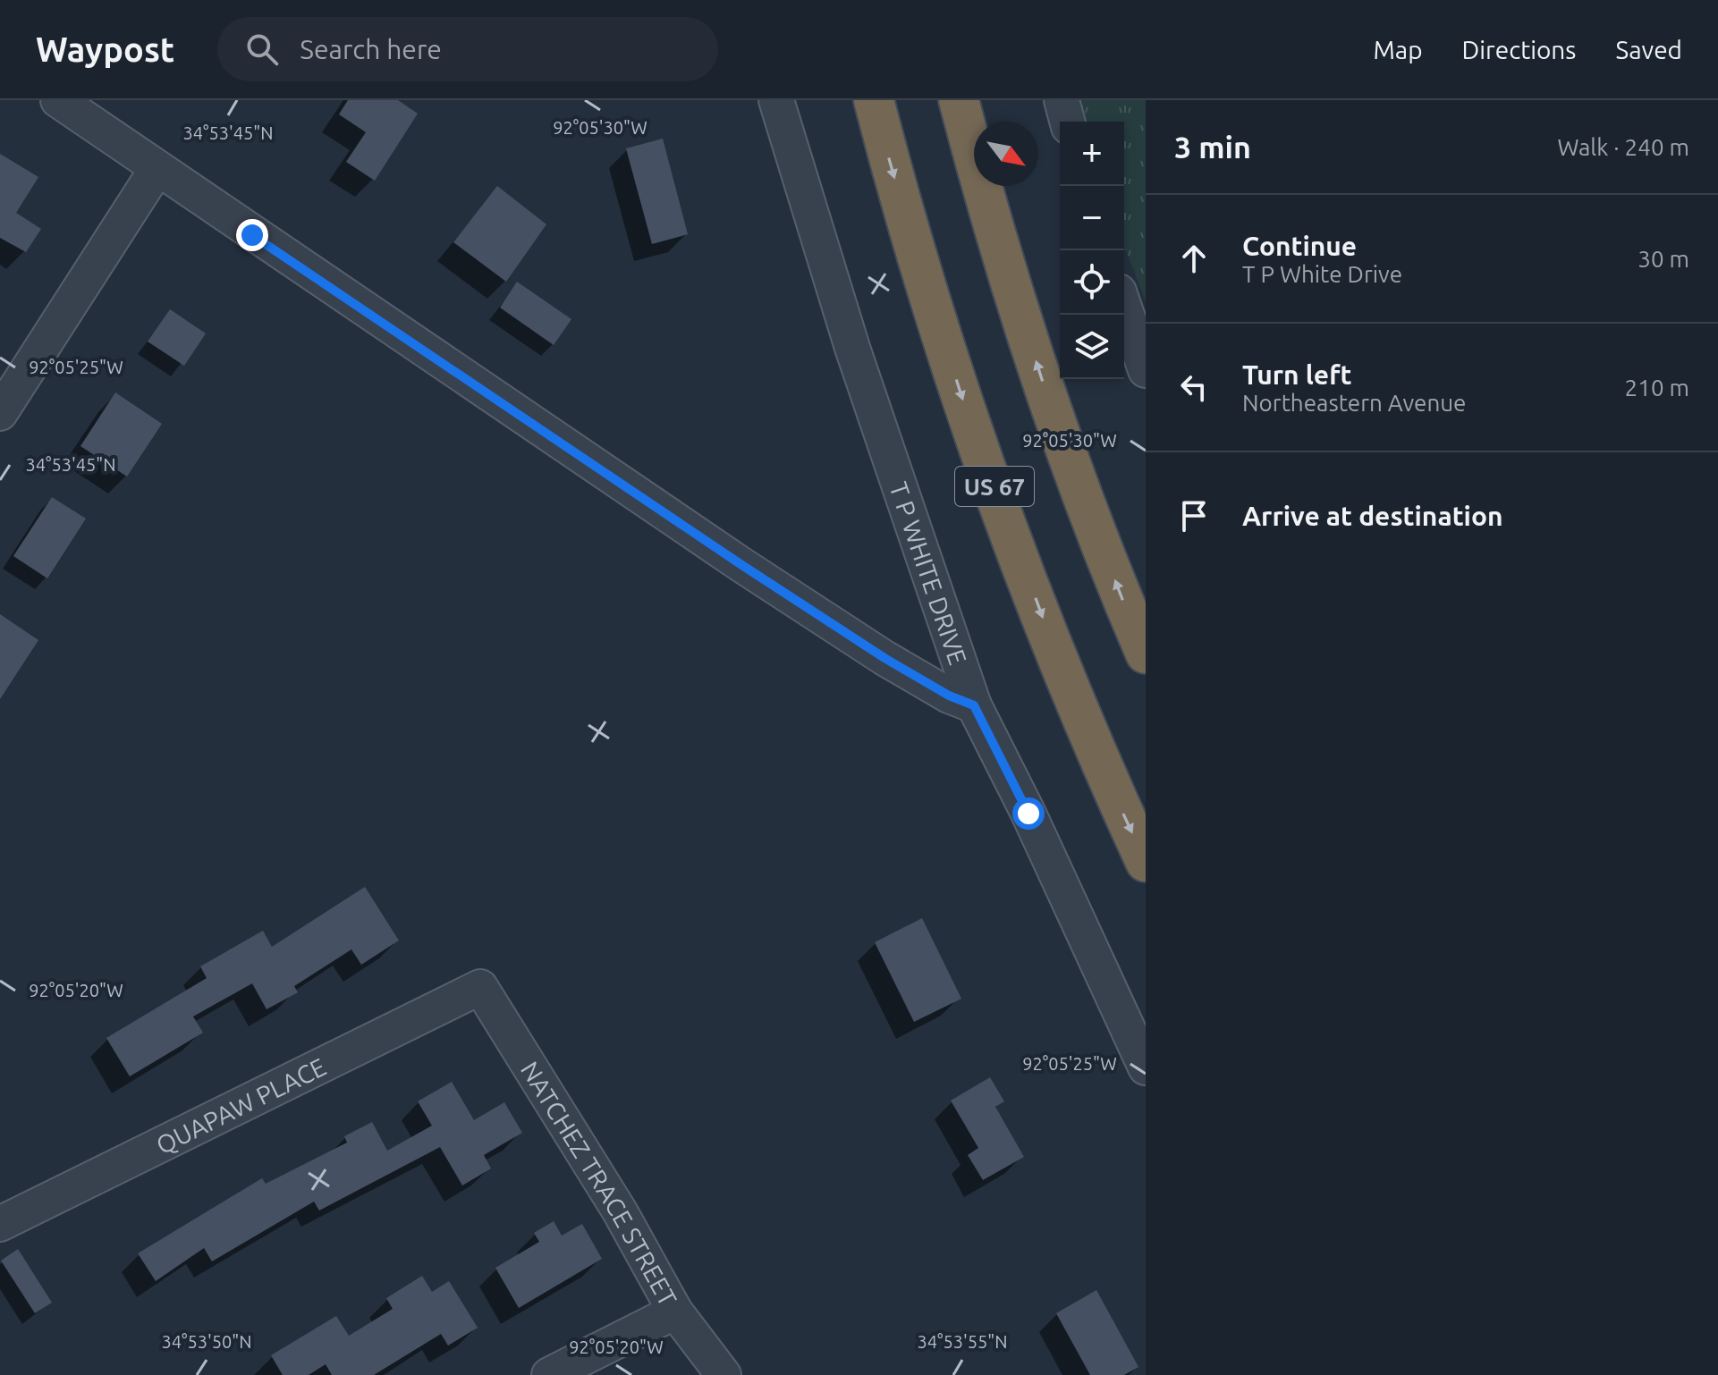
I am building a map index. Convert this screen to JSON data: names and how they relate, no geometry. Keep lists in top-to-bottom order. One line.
{"streets":{"highway":["US 67"],"street":["T P WHITE DRIVE","QUAPAW PLACE","NATCHEZ TRACE STREET"]},"crossings":[["QUAPAW PLACE","NATCHEZ TRACE STREET"]],"north":"bottom right","page":{"header":"Waypost","search":"Search here","nav":["Map","Directions","Saved"],"heading":["3 min","Walk · 240 m"],"map_buttons":["+","−"],"list":[["Continue","T P White Drive","30 m"],["Turn left","Northeastern Avenue","210 m"],"Arrive at destination"]},"coordinates":["92°05'30\"W","34°53'45\"N","92°05'25\"W","92°05'20\"W","34°53'50\"N","34°53'55\"N"]}
